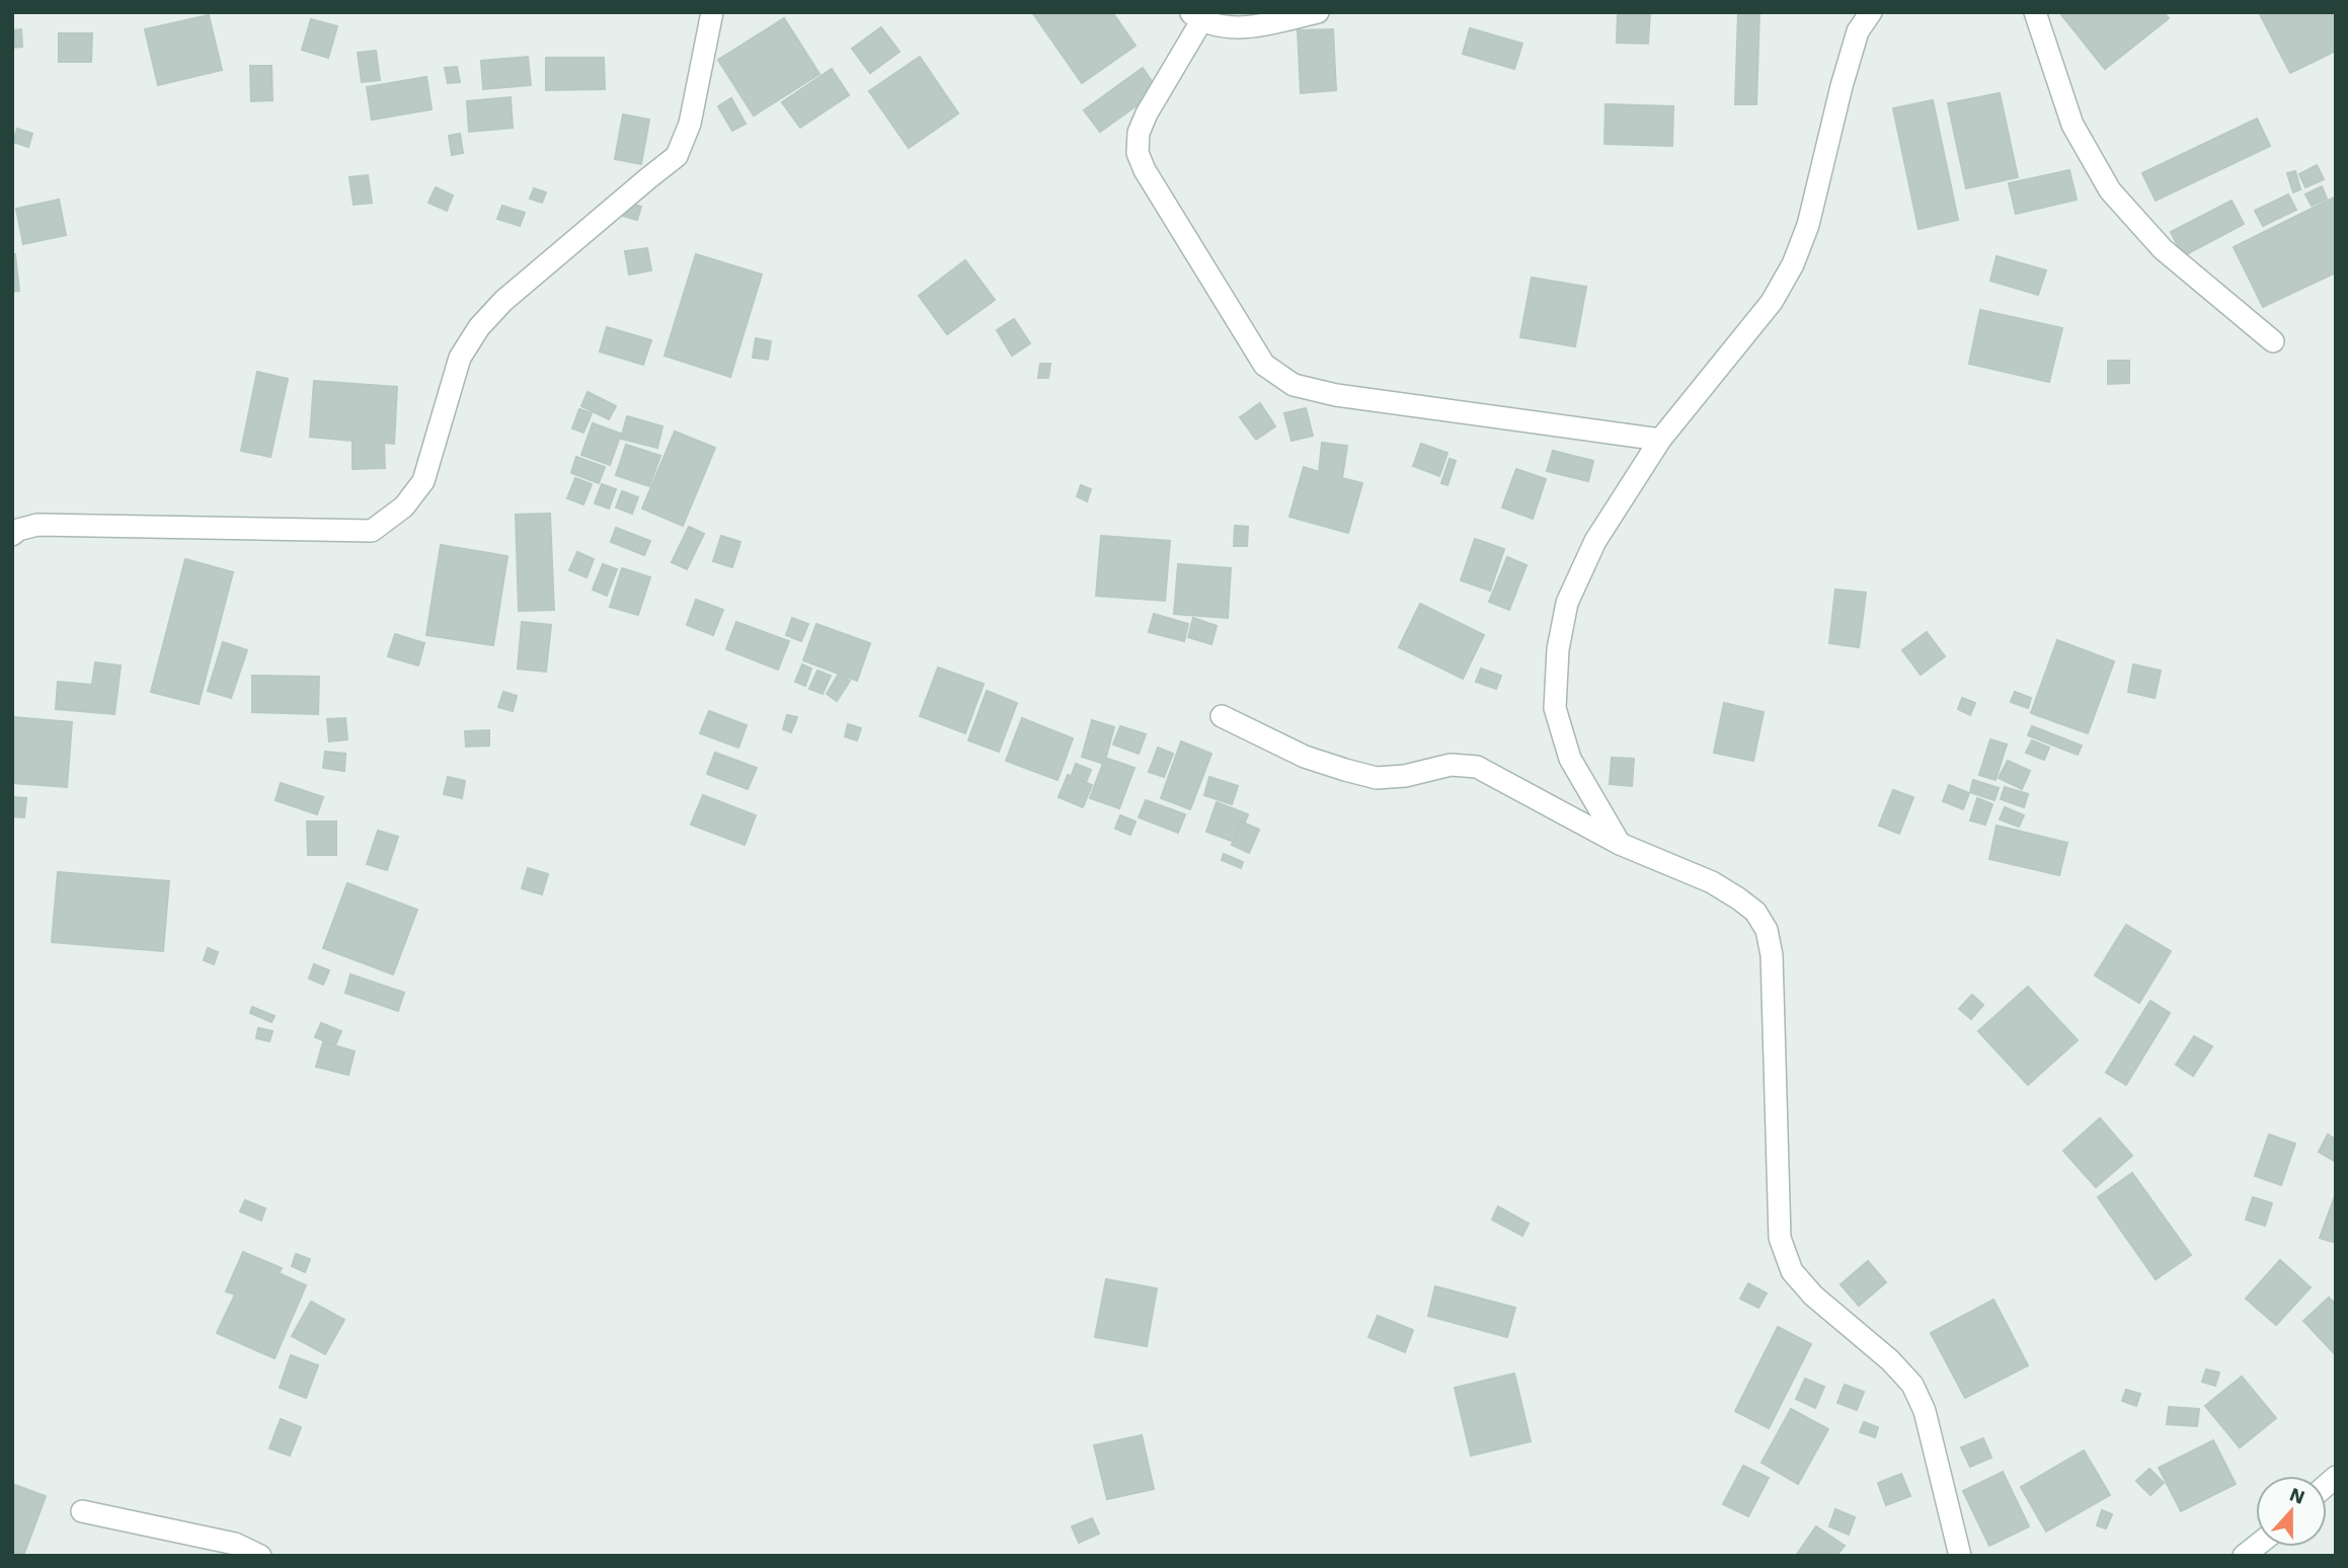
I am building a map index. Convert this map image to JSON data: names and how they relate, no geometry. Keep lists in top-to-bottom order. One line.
{"north":"top"}
